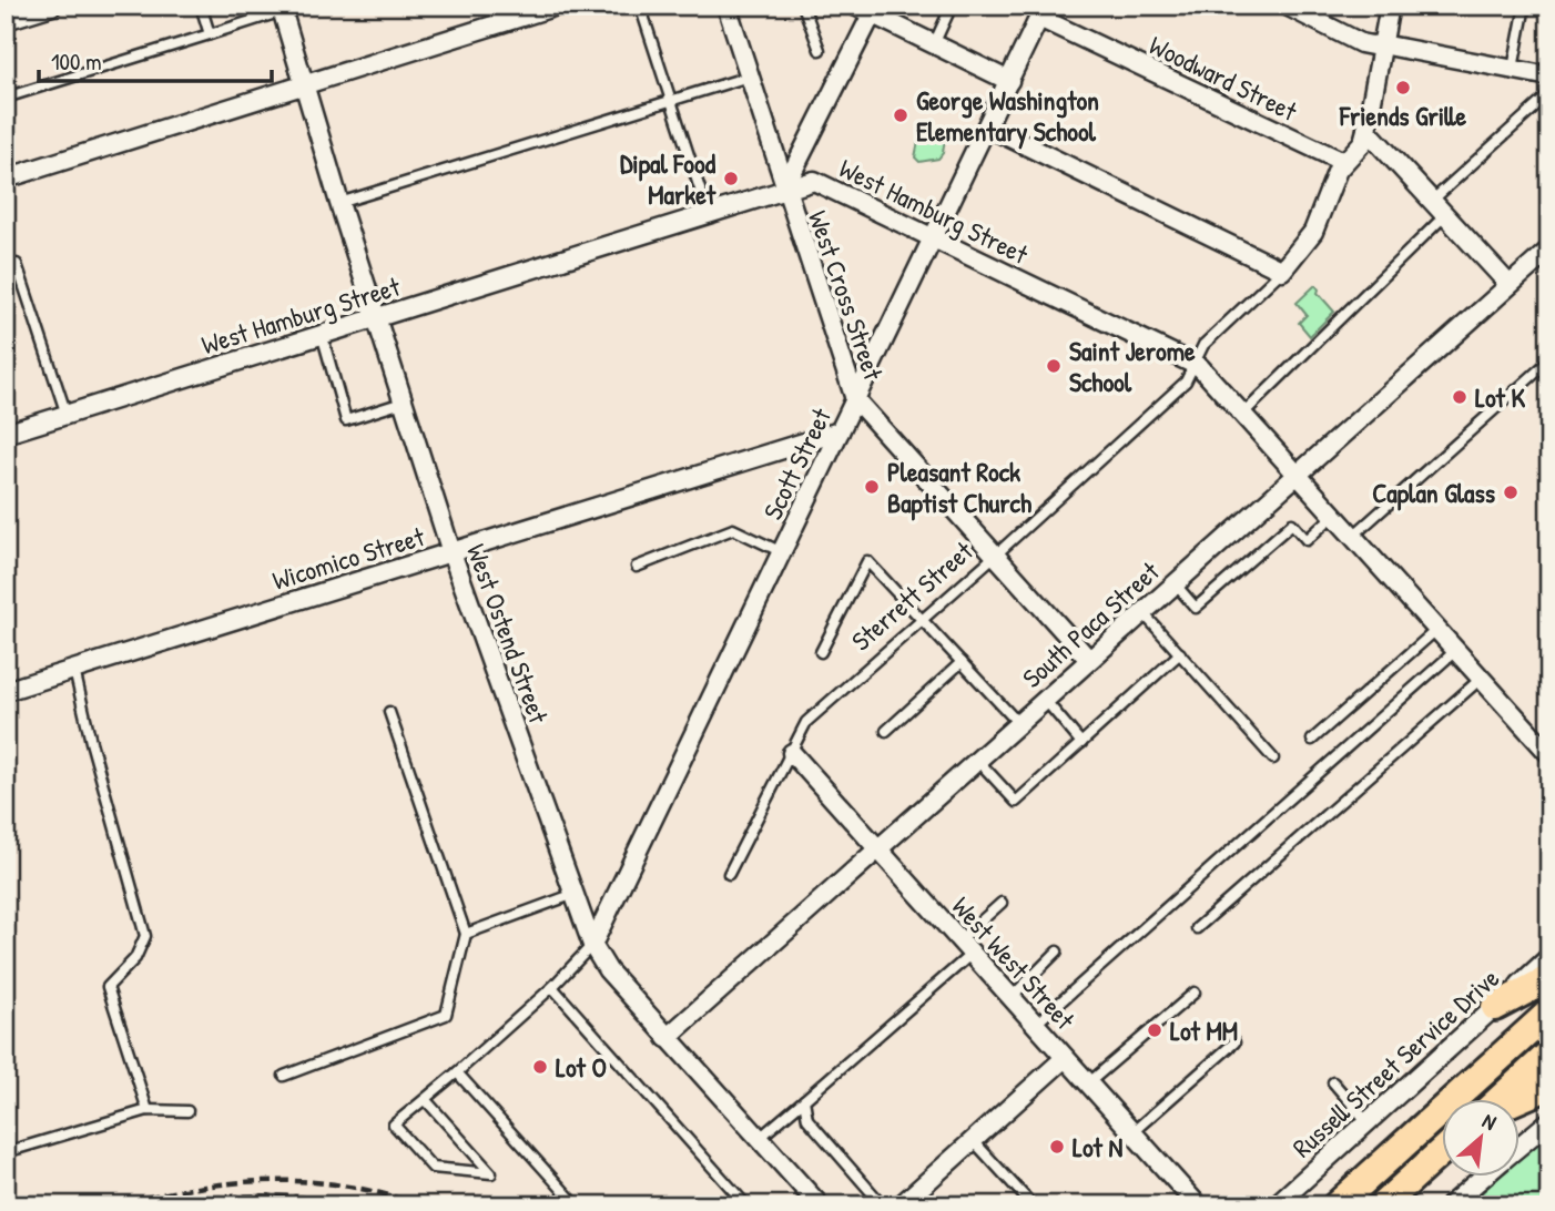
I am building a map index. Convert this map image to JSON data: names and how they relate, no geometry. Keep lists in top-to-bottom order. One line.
{"streets":{"street":["Woodward Street","West Hamburg Street","West Cross Street","Scott Street","Wicomico Street","Sterrett Street","South Paca Street","West Ostend Street","West West Street","Russell Street Service Drive"]},"crossings":[["Woodward Street","Scott Street"],["Woodward Street","Sterrett Street"],["West Hamburg Street","West Cross Street"],["West Hamburg Street","Scott Street"],["West Hamburg Street","Sterrett Street"],["West Hamburg Street","South Paca Street"],["West Hamburg Street","West Ostend Street"],["West Cross Street","Scott Street"],["West Cross Street","Sterrett Street"],["West Cross Street","South Paca Street"],["Scott Street","Wicomico Street"],["Scott Street","West Ostend Street"],["Wicomico Street","West Ostend Street"],["Sterrett Street","West West Street"],["South Paca Street","West Ostend Street"],["South Paca Street","West West Street"]],"places":["Friends Grille","George Washington Elementary School","Dipal Food Market","Saint Jerome School","Lot K","Pleasant Rock Baptist Church","Caplan Glass","Lot MM","Lot O","Lot N"],"scale_bar":"100 m","north":"top right"}
